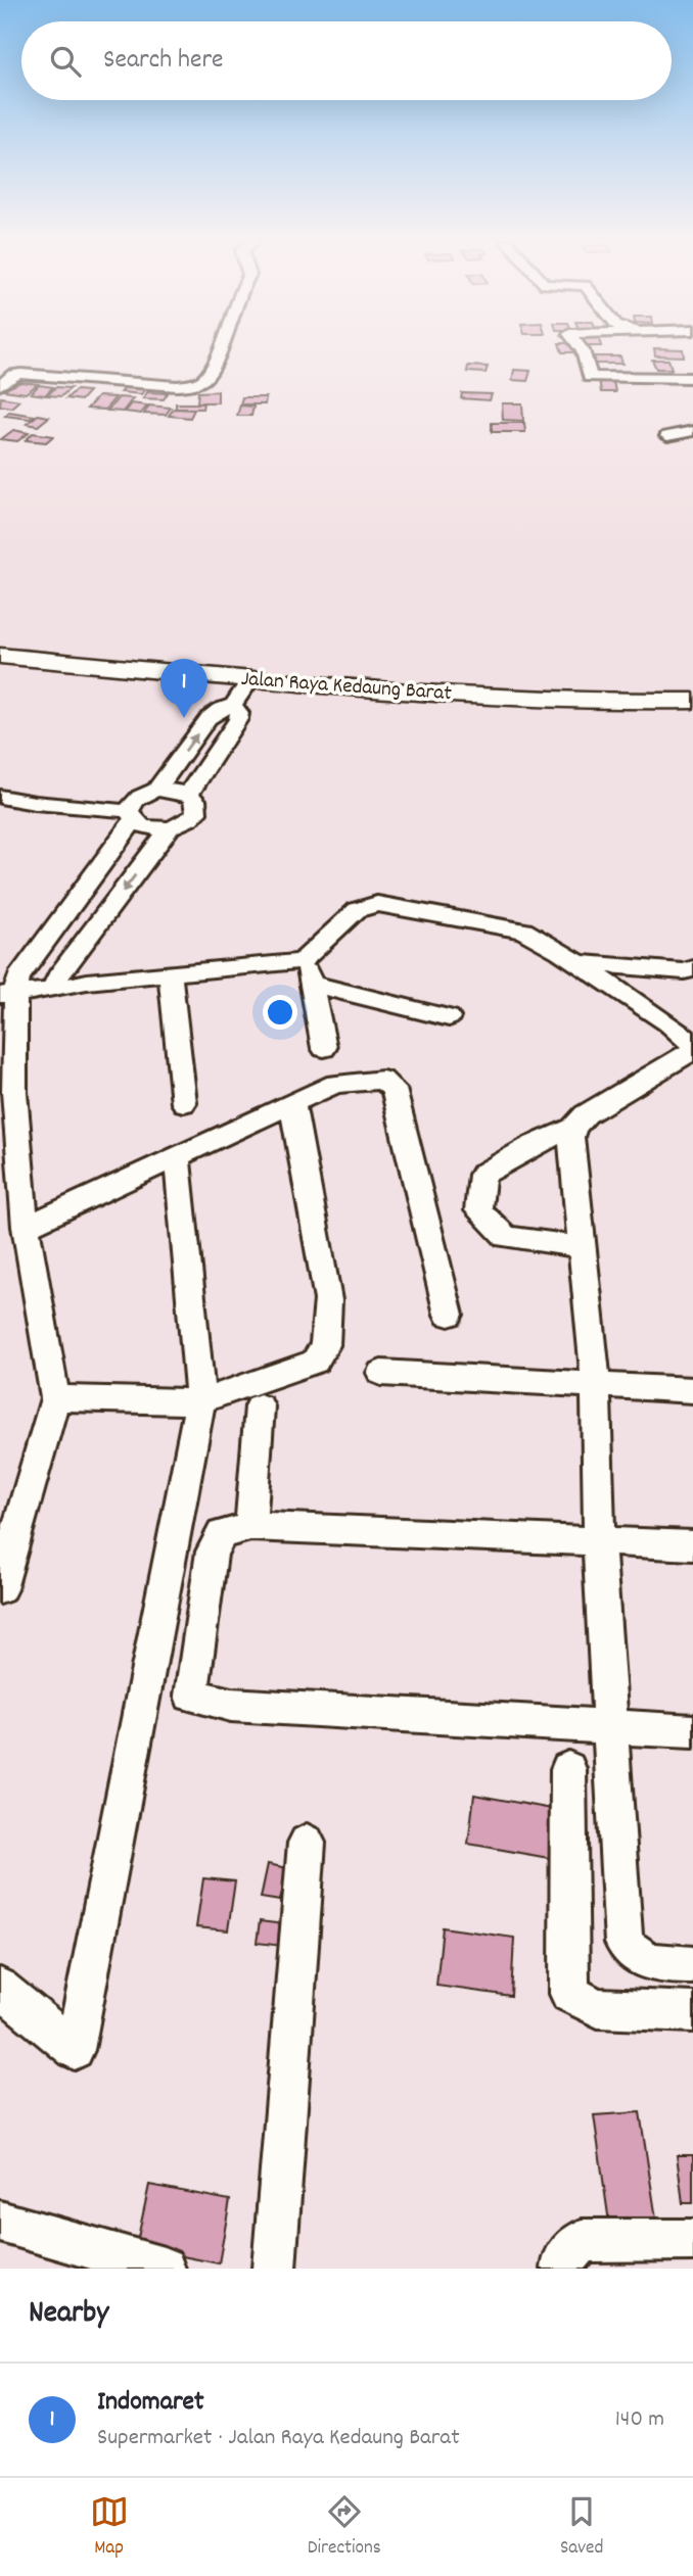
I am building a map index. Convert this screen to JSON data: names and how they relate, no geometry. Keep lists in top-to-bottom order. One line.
{"streets":{"street":["Jalan Raya Kedaung Barat"]},"page":{"search":"Search here","pins":"1","heading":"Nearby","list":[{"mark":"1","name":"Indomaret","note":"Supermarket · Jalan Raya Kedaung Barat","value":"140 m"}],"nav":["Map","Directions","Saved"]}}
